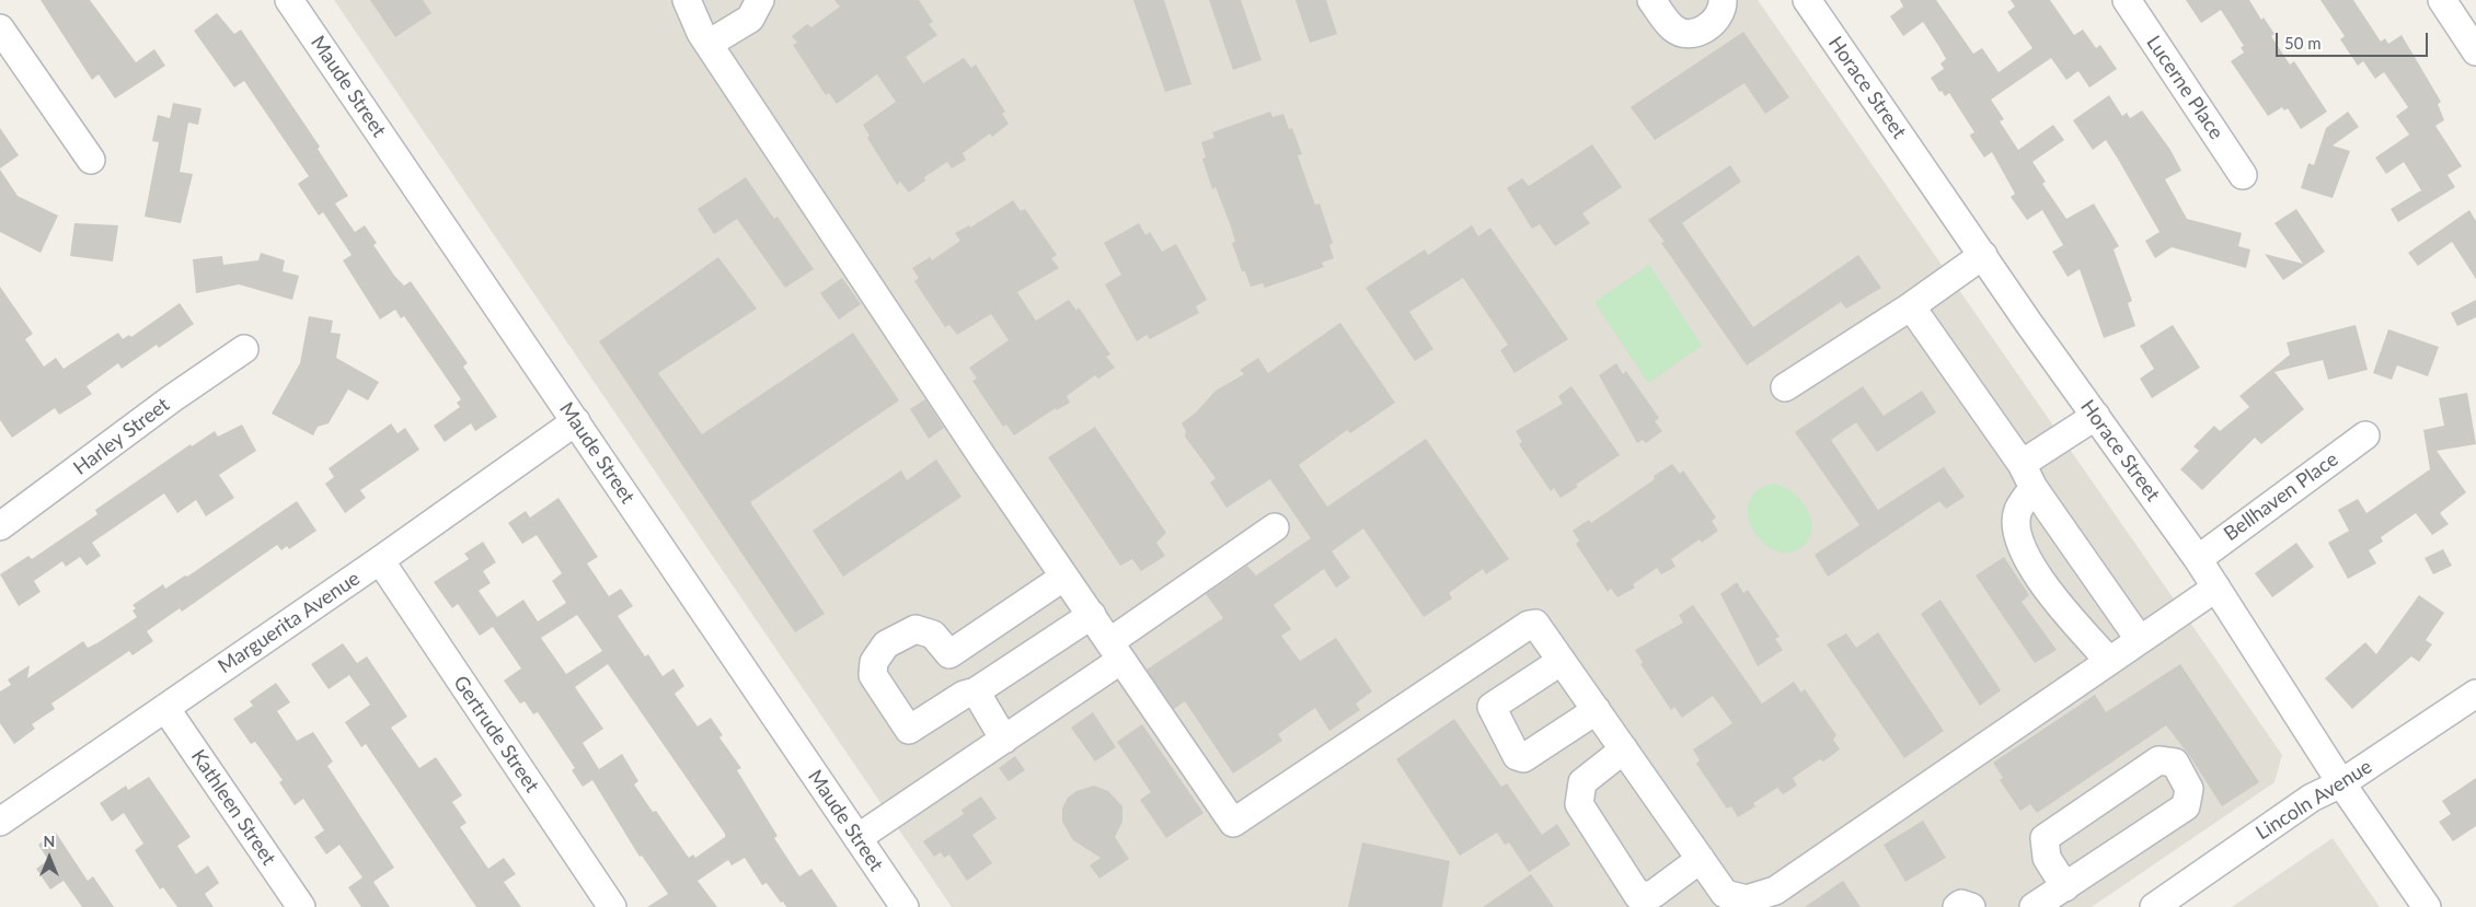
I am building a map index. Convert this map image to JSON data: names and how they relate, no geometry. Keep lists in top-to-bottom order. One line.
{"streets":{"street":["Maude Street","Horace Street","Lucerne Place","Harley Street","Bellhaven Place","Marguerita Avenue","Gertrude Street","Lincoln Avenue","Kathleen Street"]},"crossings":[["Maude Street","Marguerita Avenue"],["Horace Street","Bellhaven Place"],["Horace Street","Lincoln Avenue"],["Marguerita Avenue","Gertrude Street"],["Marguerita Avenue","Kathleen Street"]],"scale_bar":"50 m","north":"top"}
